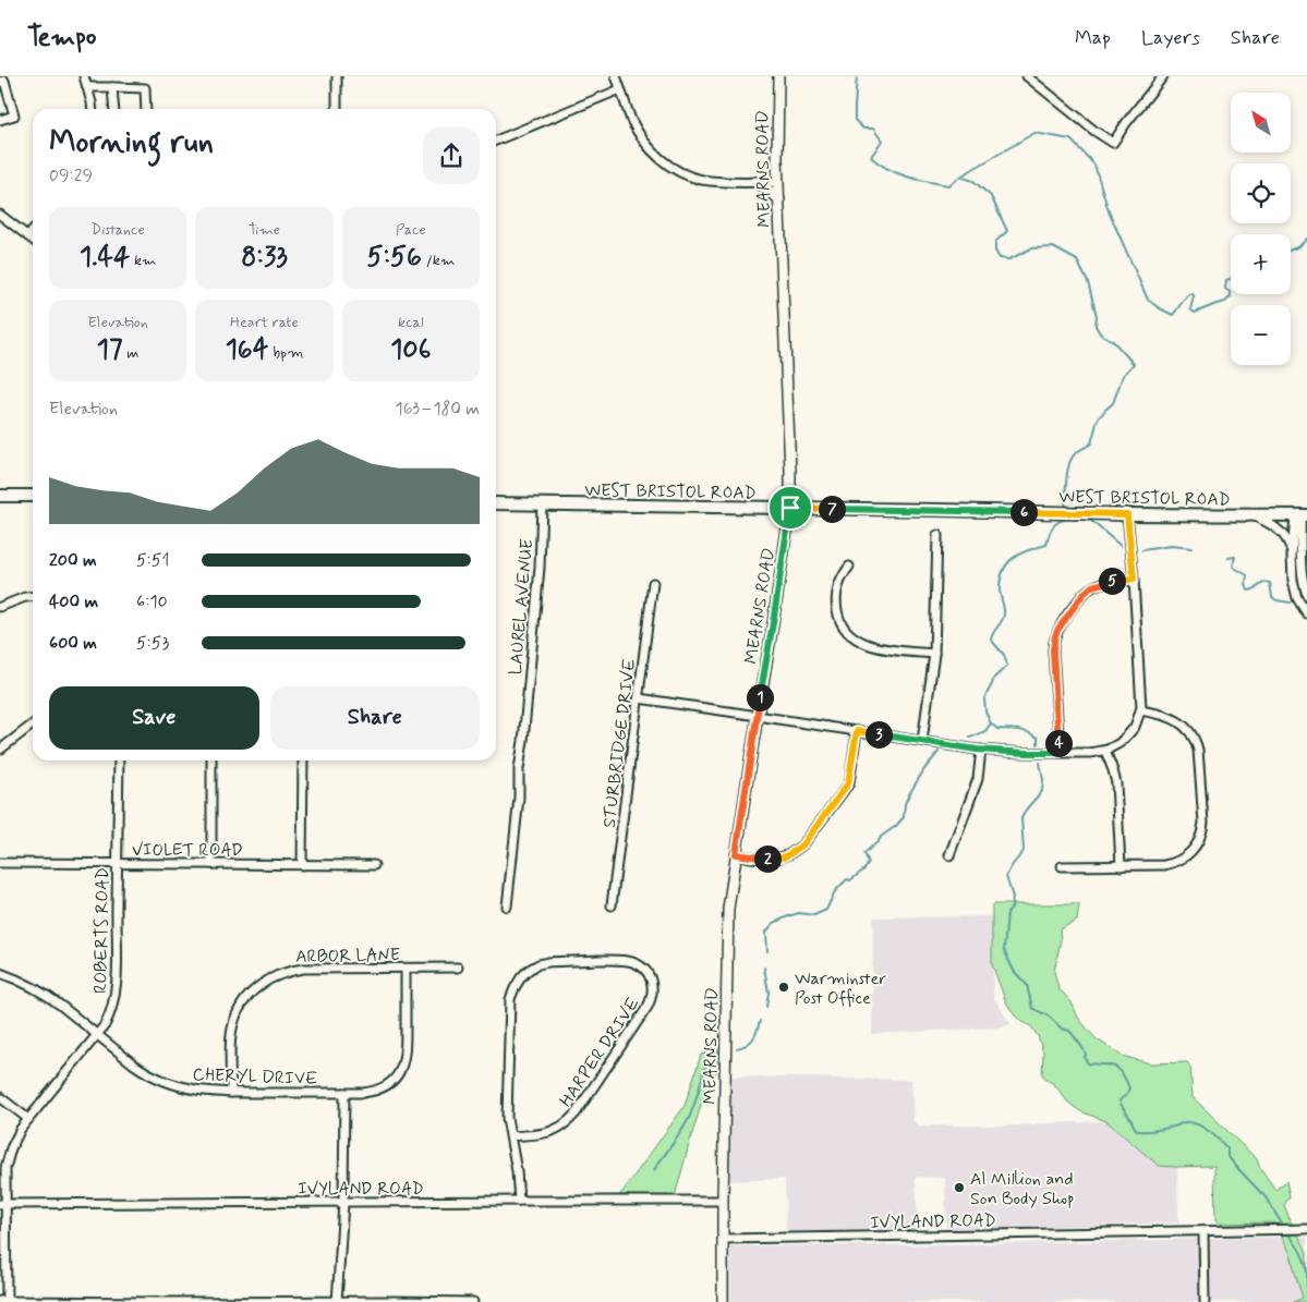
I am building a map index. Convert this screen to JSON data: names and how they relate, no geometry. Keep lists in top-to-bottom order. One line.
{"streets":{"main road":["WEST BRISTOL ROAD"],"street":["MEARNS ROAD","LAUREL AVENUE","STURBRIDGE DRIVE","VIOLET ROAD","ROBERTS ROAD","ARBOR LANE","HARPER DRIVE","CHERYL DRIVE","IVYLAND ROAD"]},"crossings":[["MEARNS ROAD","WEST BRISTOL ROAD"],["MEARNS ROAD","IVYLAND ROAD"],["WEST BRISTOL ROAD","LAUREL AVENUE"],["VIOLET ROAD","ROBERTS ROAD"],["ROBERTS ROAD","CHERYL DRIVE"],["ROBERTS ROAD","IVYLAND ROAD"],["ARBOR LANE","CHERYL DRIVE"],["HARPER DRIVE","IVYLAND ROAD"]],"places":["Warminster Post Office","Al Million and Son Body Shop"],"north":"top left","page":{"header":"Tempo","nav":["Map","Layers","Share"],"map_buttons":["+","−"],"heading":["Morning run","09:29"],"stats":[["Distance","1.44 km"],["Time","8:33"],["Pace","5:56 /km"],["Elevation","17 m"],["Heart rate","164 bpm"],["kcal","106"]],"chart":["Elevation","163–180 m"],"pins":["7","6","5","1","3","4","2"],"list":[{"name":"200 m","note":"5:51"},{"name":"400 m","note":"6:10"},{"name":"600 m","note":"5:53"}],"buttons":["Save","Share"]}}
